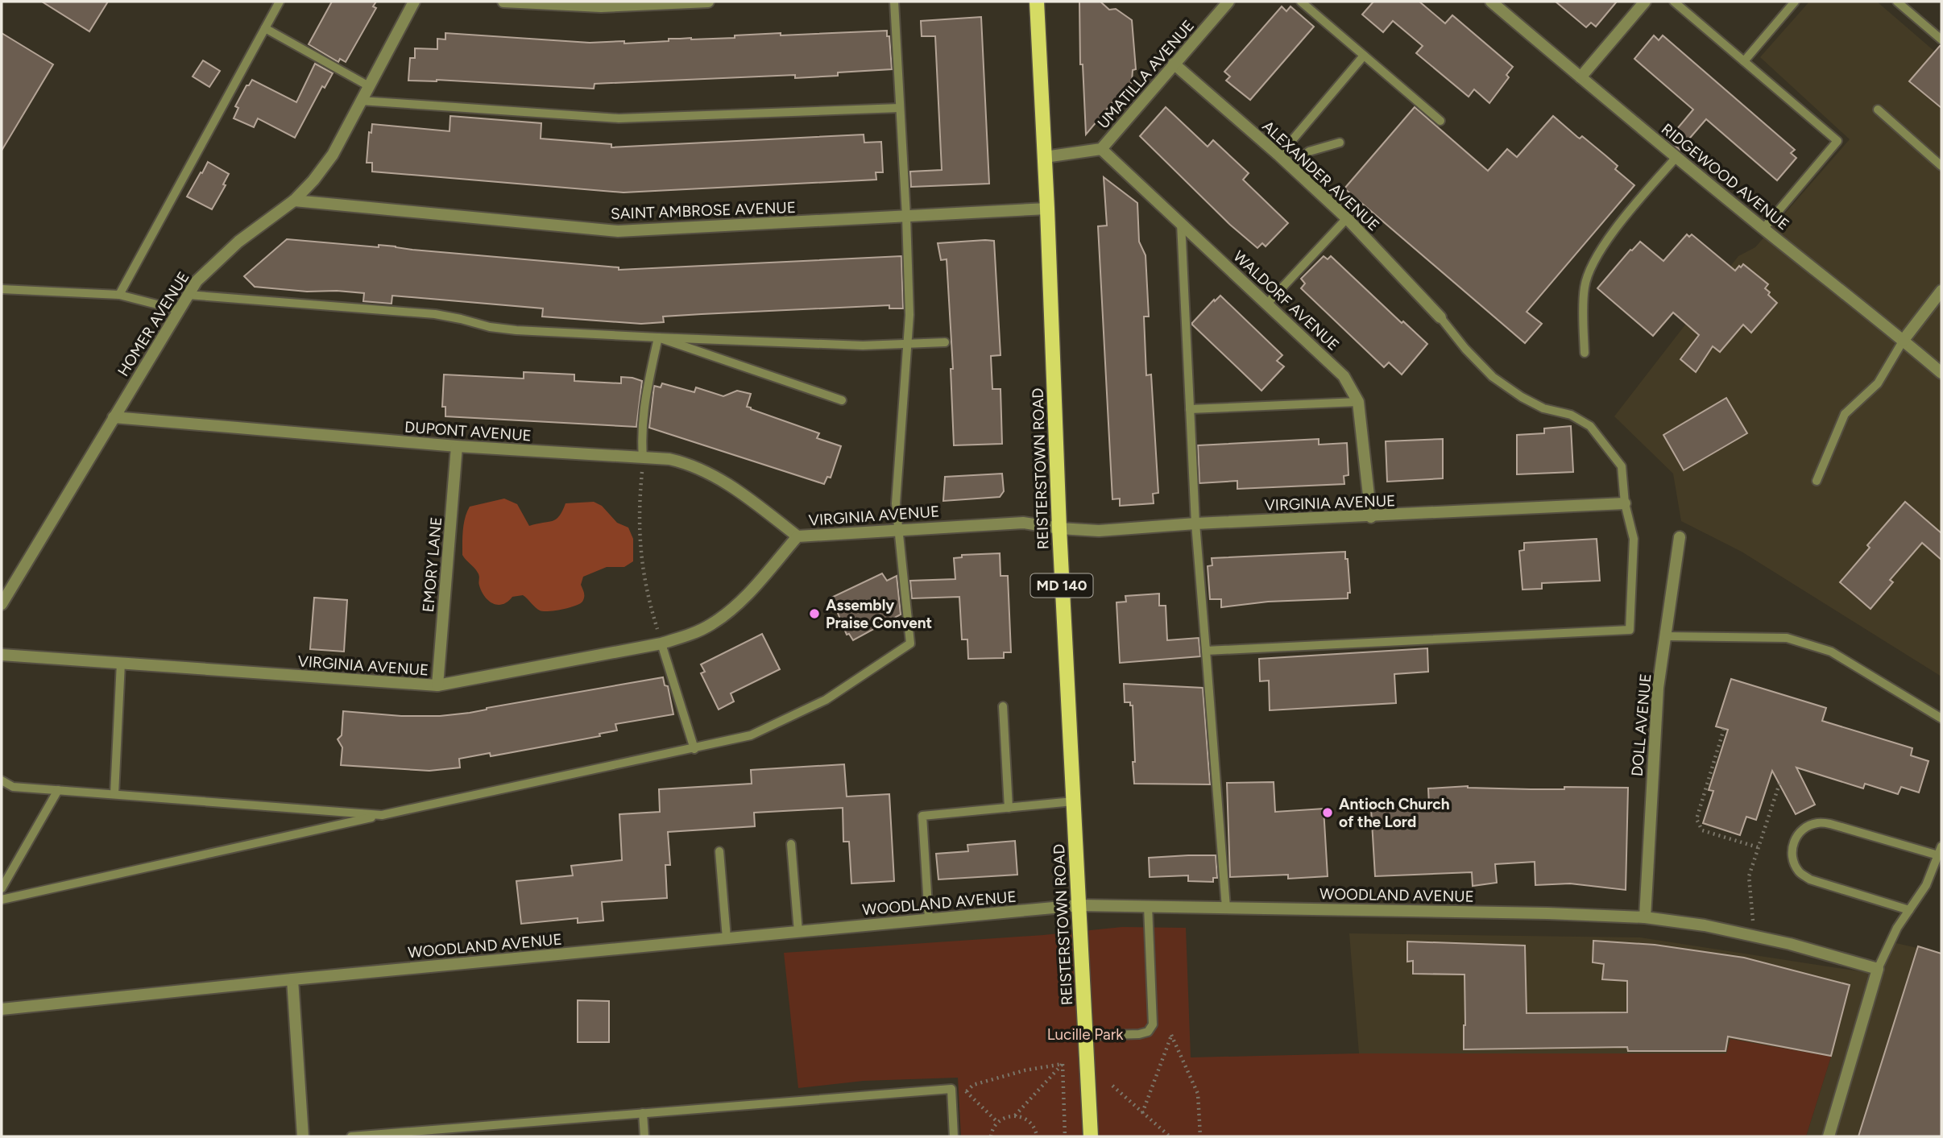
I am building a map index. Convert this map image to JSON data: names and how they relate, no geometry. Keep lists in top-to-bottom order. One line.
{"streets":{"main road":["REISTERSTOWN ROAD","MD 140"],"street":["UMATILLA AVENUE","ALEXANDER AVENUE","RIDGEWOOD AVENUE","SAINT AMBROSE AVENUE","WALDORF AVENUE","HOMER AVENUE","DUPONT AVENUE","VIRGINIA AVENUE","EMORY LANE","DOLL AVENUE","WOODLAND AVENUE"]},"crossings":[["UMATILLA AVENUE","ALEXANDER AVENUE"],["UMATILLA AVENUE","WALDORF AVENUE"],["UMATILLA AVENUE","REISTERSTOWN ROAD"],["SAINT AMBROSE AVENUE","HOMER AVENUE"],["SAINT AMBROSE AVENUE","REISTERSTOWN ROAD"],["WALDORF AVENUE","VIRGINIA AVENUE"],["HOMER AVENUE","DUPONT AVENUE"],["DUPONT AVENUE","VIRGINIA AVENUE"],["DUPONT AVENUE","EMORY LANE"],["REISTERSTOWN ROAD","VIRGINIA AVENUE"],["REISTERSTOWN ROAD","WOODLAND AVENUE"],["VIRGINIA AVENUE","EMORY LANE"],["DOLL AVENUE","WOODLAND AVENUE"]],"parks":["Lucille Park"],"places":["Assembly Praise Convent","Antioch Church of the Lord"]}
